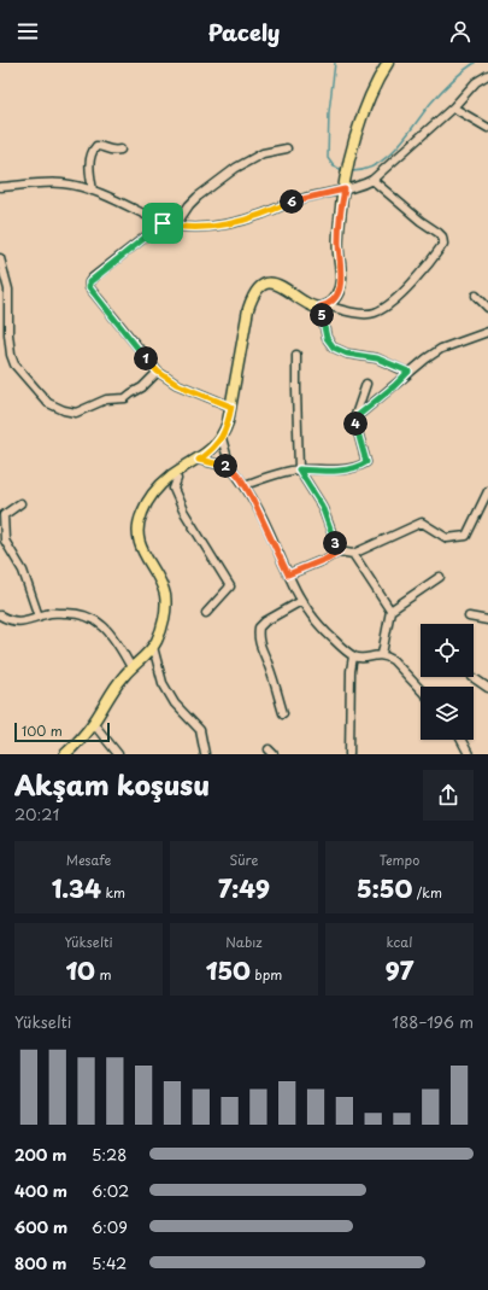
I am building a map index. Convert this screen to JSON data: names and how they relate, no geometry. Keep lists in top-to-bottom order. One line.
{"scale_bar":"100 m","page":{"header":"Pacely","pins":["6","5","1","4","2","3"],"scale":"100 m","heading":["Akşam koşusu","20:21"],"stats":[["Mesafe","1.34 km"],["Süre","7:49"],["Tempo","5:50 /km"],["Yükselti","10 m"],["Nabız","150 bpm"],["kcal","97"]],"chart":["Yükselti","188–196 m"],"list":[{"name":"200 m","note":"5:28"},{"name":"400 m","note":"6:02"},{"name":"600 m","note":"6:09"},{"name":"800 m","note":"5:42"}]}}
